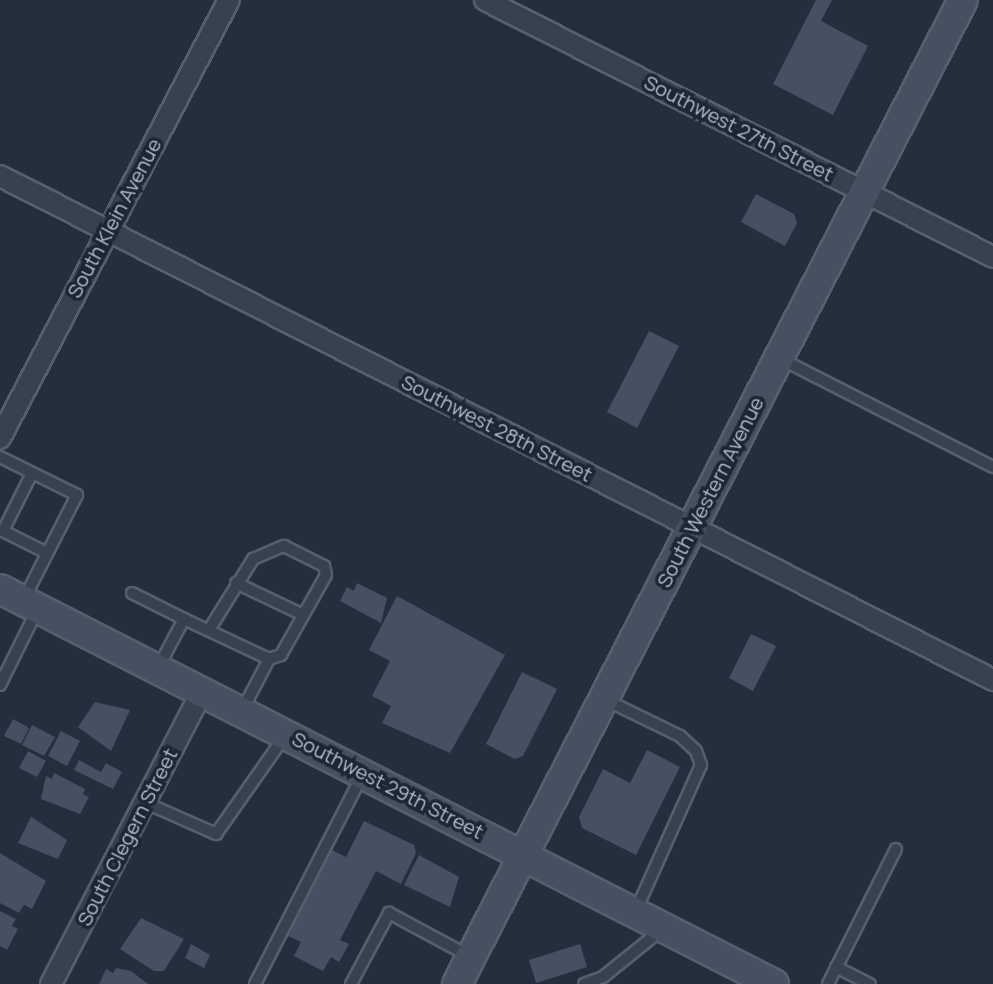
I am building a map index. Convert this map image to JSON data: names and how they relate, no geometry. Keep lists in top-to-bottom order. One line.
{"streets":{"main road":["South Western Avenue","Southwest 29th Street"],"street":["Southwest 27th Street","South Klein Avenue","Southwest 28th Street","South Clegern Street"]},"crossings":[["Southwest 27th Street","South Western Avenue"],["South Klein Avenue","Southwest 28th Street"],["Southwest 28th Street","South Western Avenue"],["South Western Avenue","Southwest 29th Street"],["Southwest 29th Street","South Clegern Street"]]}
